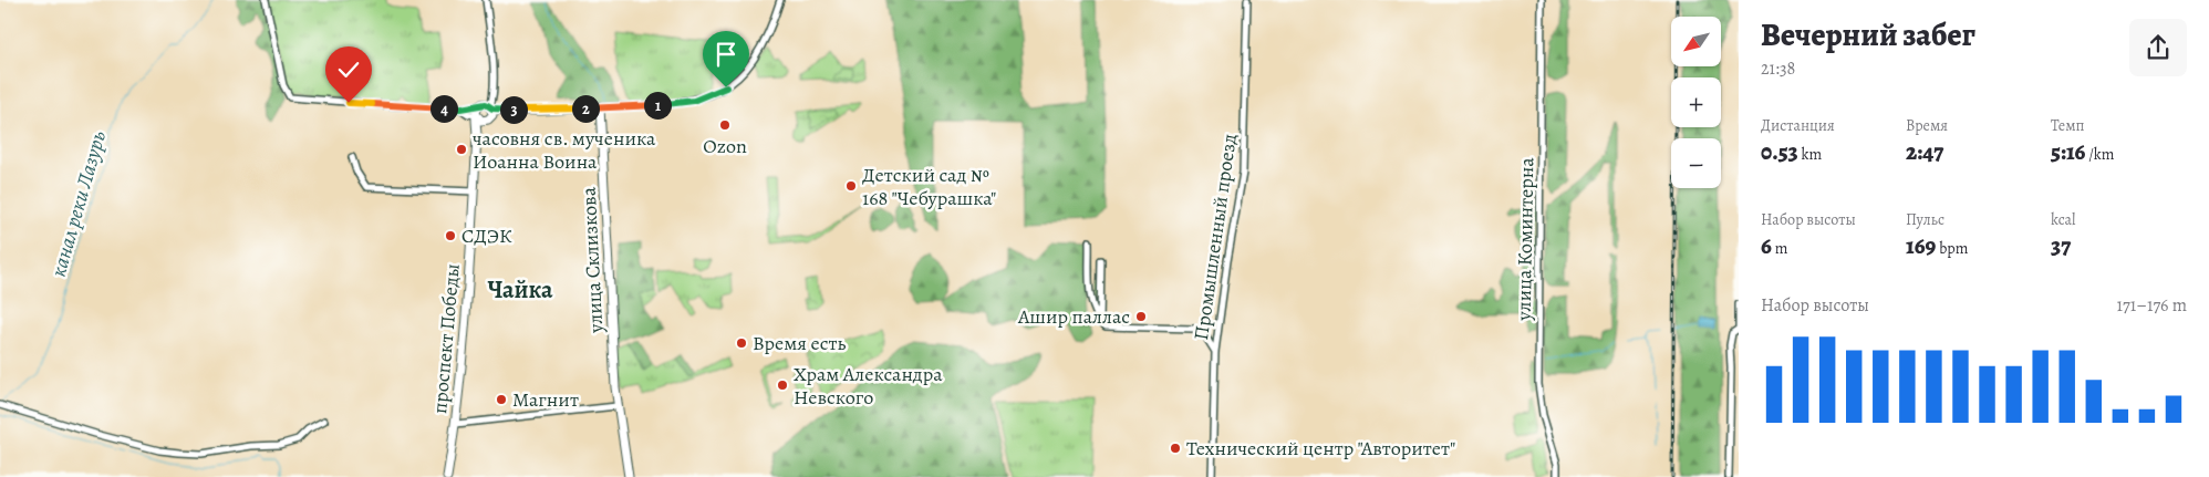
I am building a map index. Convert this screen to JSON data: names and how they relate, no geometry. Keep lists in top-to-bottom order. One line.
{"streets":{"street":["Промышленный проезд","улица Коминтерна","улица Склизкова","проспект Победы"]},"districts":["Чайка"],"water":["канал реки Лазурь"],"places":["Ozon","часовня св. мученика Иоанна Воина","Детский сад № 168 \"Чебурашка\"","СДЭК","Ашир паллас","Время есть","Храм Александра Невского","Магнит","Технический центр \"Авторитет\""],"north":"bottom left","page":{"heading":["Вечерний забег","21:38"],"map_buttons":["+","−"],"pins":["1","2","4","3"],"stats":[["Дистанция","0.53 km"],["Время","2:47"],["Темп","5:16 /km"],["Набор высоты","6 m"],["Пульс","169 bpm"],["kcal","37"]],"chart":["Набор высоты","171–176 m"]}}
